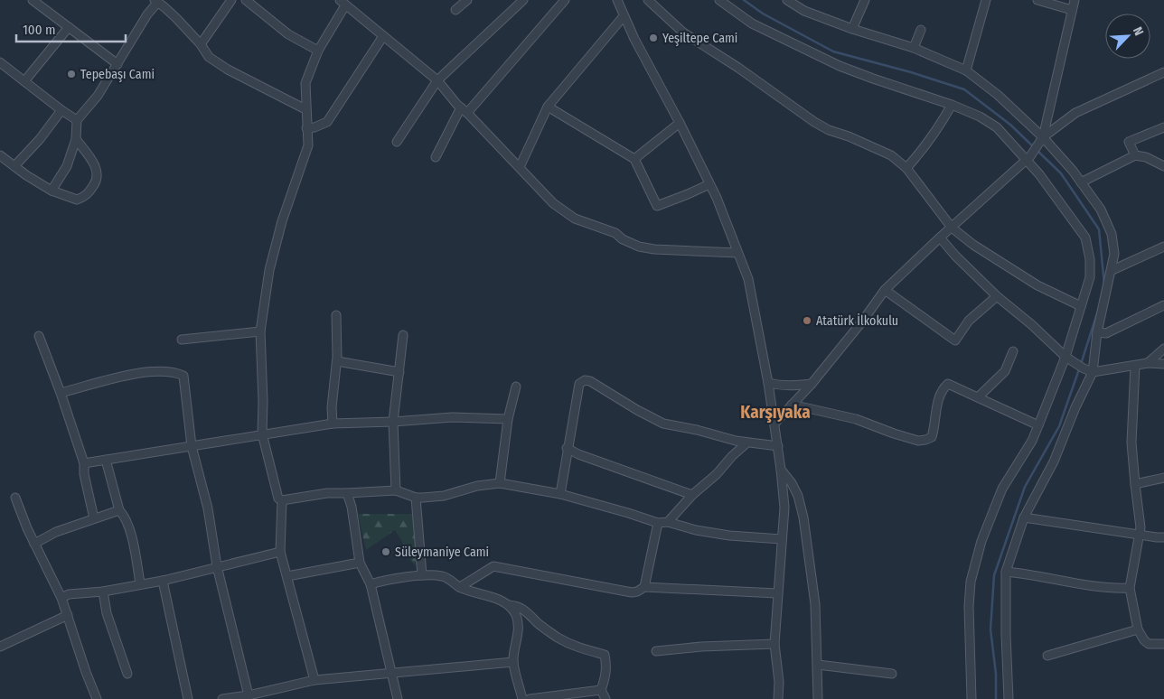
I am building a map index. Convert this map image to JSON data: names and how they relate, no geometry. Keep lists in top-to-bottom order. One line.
{"districts":["Karşıyaka"],"places":["Yeşiltepe Cami","Tepebaşı Cami","Atatürk İlkokulu","Süleymaniye Cami"],"scale_bar":"100 m","north":"top right"}
